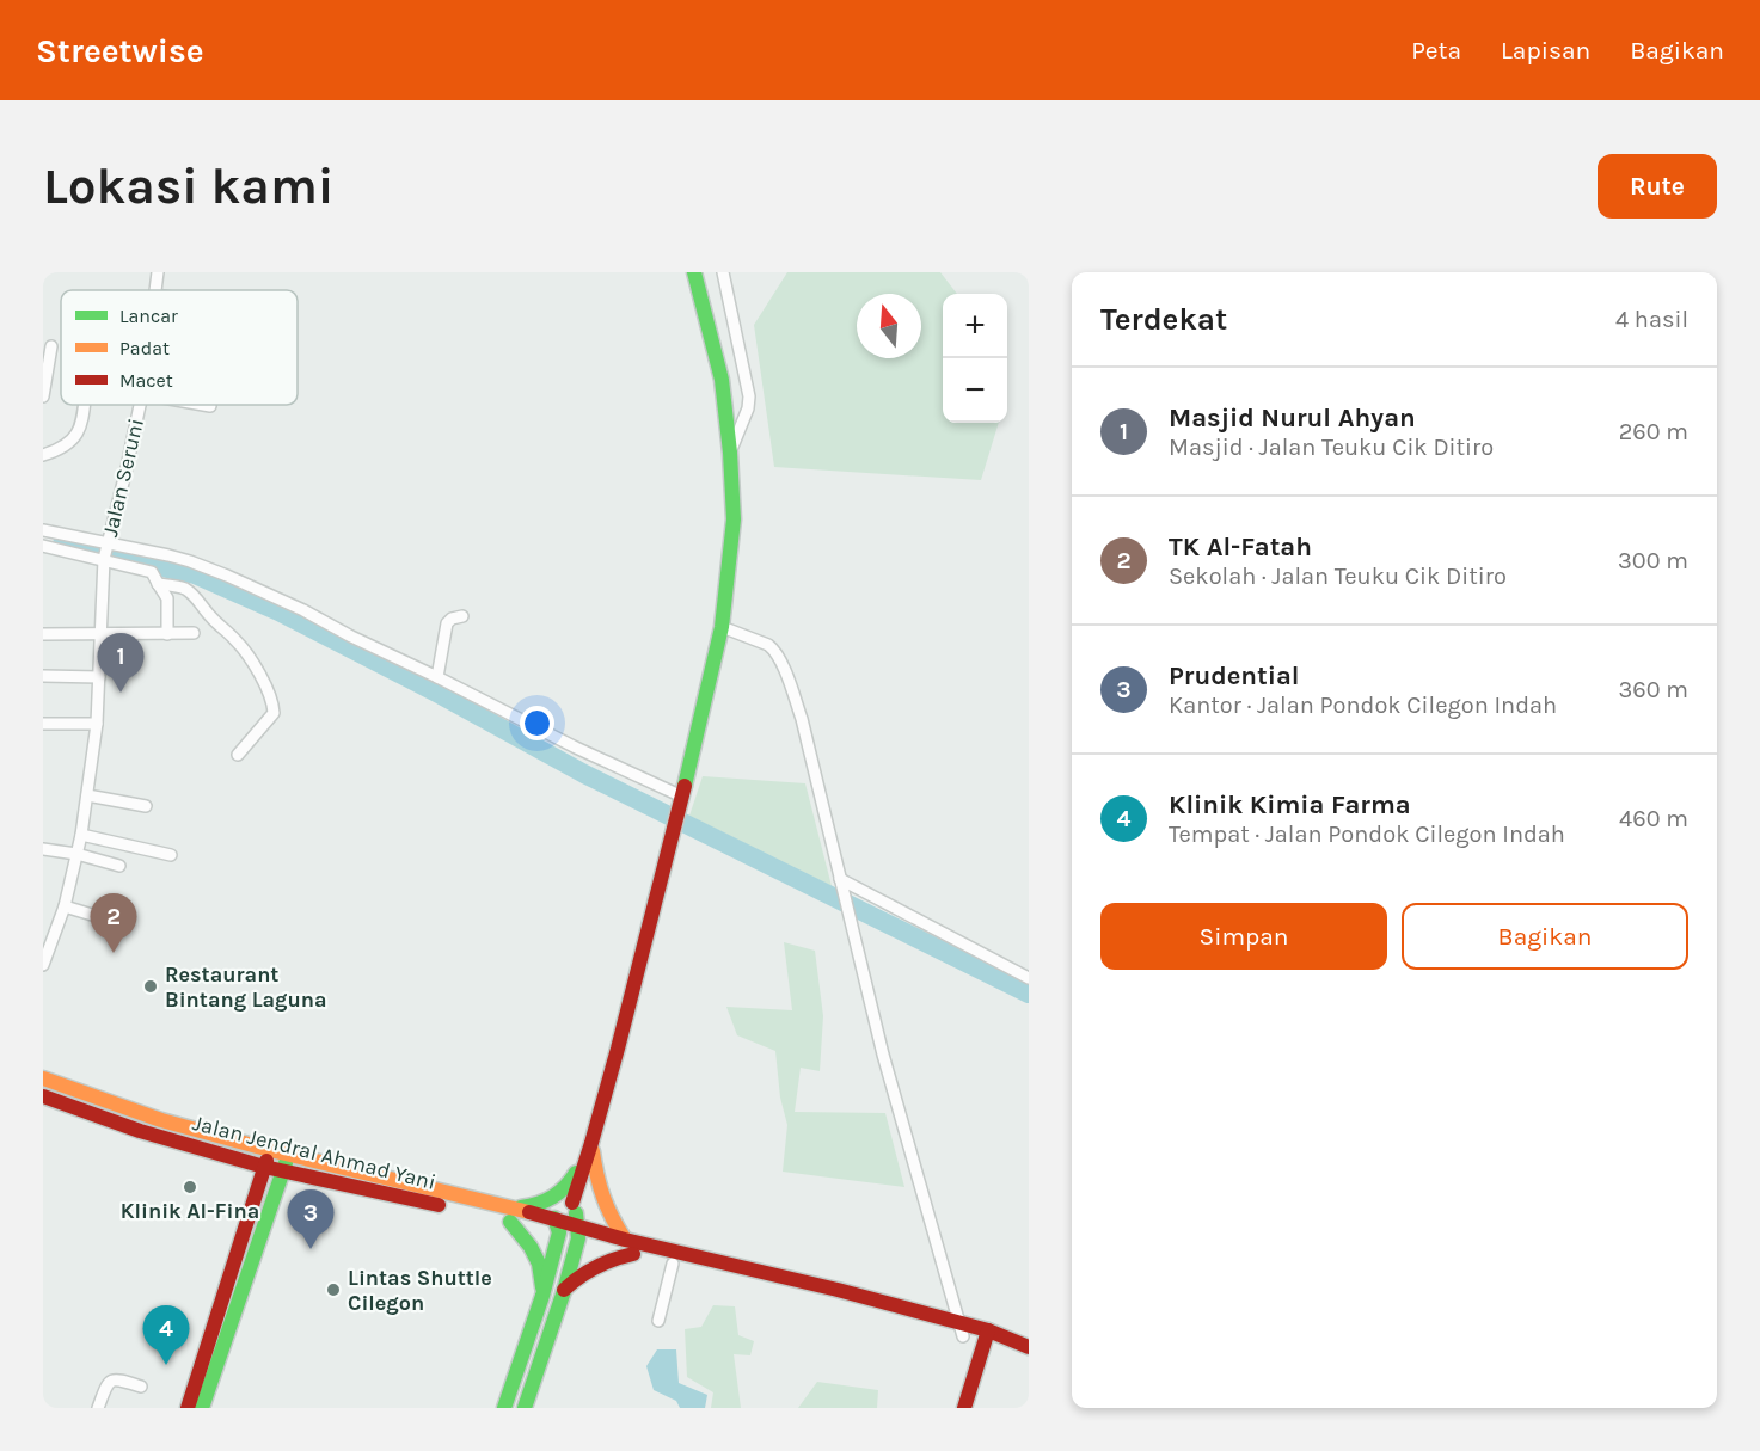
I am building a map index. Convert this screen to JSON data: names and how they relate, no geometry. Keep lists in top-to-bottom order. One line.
{"streets":{"main road":["Jalan Jendral Ahmad Yani"],"street":["Jalan Seruni"]},"places":["Restaurant Bintang Laguna","Klinik Al-Fina","Lintas Shuttle Cilegon"],"legend":["Lancar","Padat","Macet"],"north":"top","page":{"header":"Streetwise","nav":["Peta","Lapisan","Bagikan"],"buttons":["Rute",["Simpan","Bagikan"]],"title":"Lokasi kami","heading":["Terdekat","4 hasil"],"map_buttons":["+","−"],"list":[{"mark":"1","name":"Masjid Nurul Ahyan","note":"Masjid · Jalan Teuku Cik Ditiro","value":"260 m"},{"mark":"2","name":"TK Al-Fatah","note":"Sekolah · Jalan Teuku Cik Ditiro","value":"300 m"},{"mark":"3","name":"Prudential","note":"Kantor · Jalan Pondok Cilegon Indah","value":"360 m"},{"mark":"4","name":"Klinik Kimia Farma","note":"Tempat · Jalan Pondok Cilegon Indah","value":"460 m"}],"pins":["1","2","3","4"]}}
